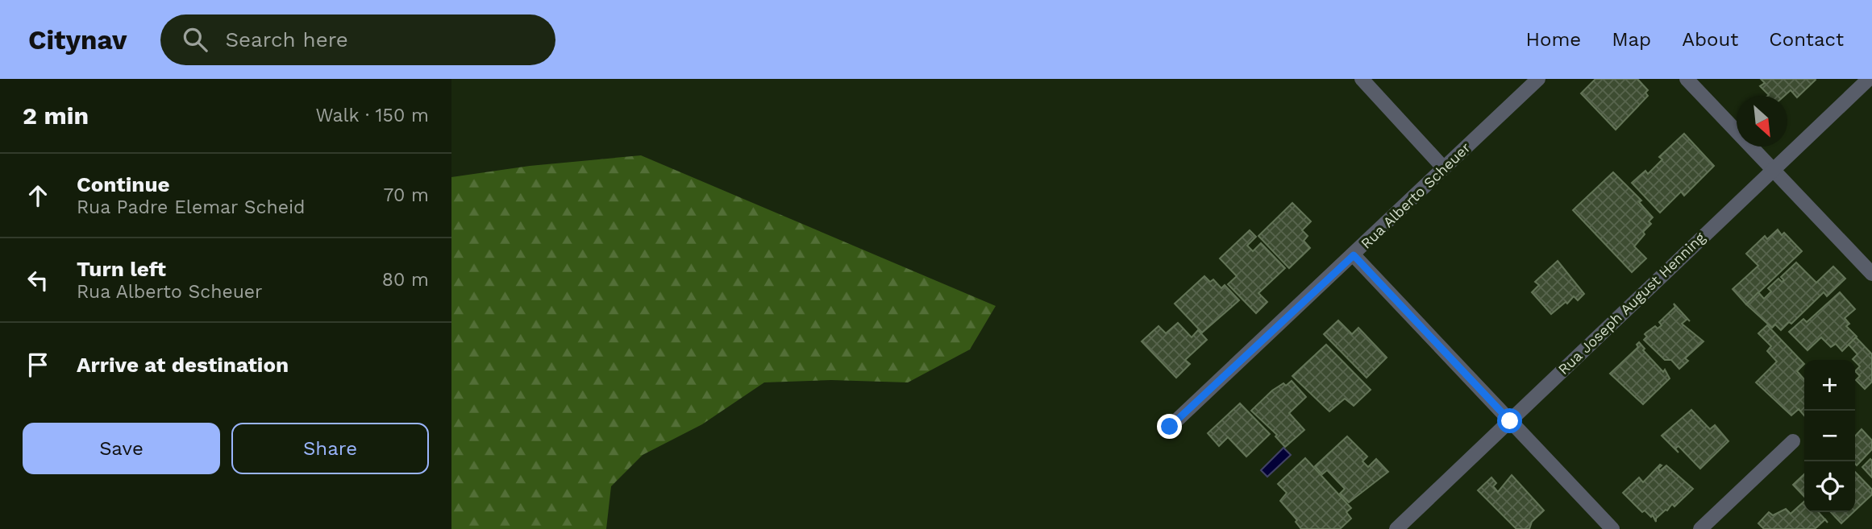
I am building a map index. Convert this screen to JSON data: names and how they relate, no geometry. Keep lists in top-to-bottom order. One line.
{"streets":{"street":["Rua Alberto Scheuer","Rua Joseph August Henning"]},"north":"bottom right","page":{"header":"Citynav","search":"Search here","nav":["Home","Map","About","Contact"],"heading":["2 min","Walk · 150 m"],"list":[["Continue","Rua Padre Elemar Scheid","70 m"],["Turn left","Rua Alberto Scheuer","80 m"],"Arrive at destination"],"map_buttons":["+","−"],"buttons":["Save","Share"]}}
